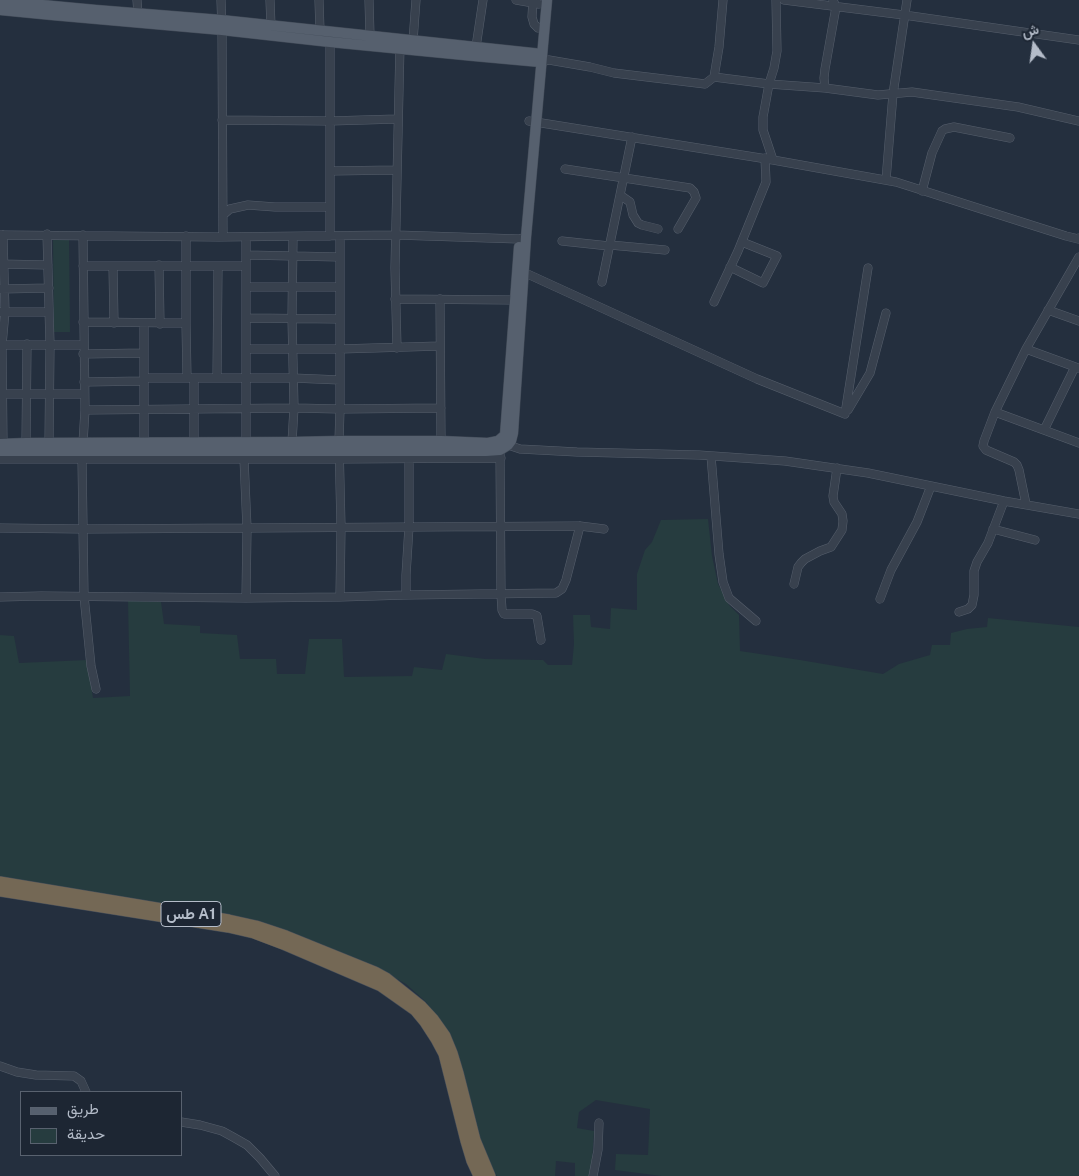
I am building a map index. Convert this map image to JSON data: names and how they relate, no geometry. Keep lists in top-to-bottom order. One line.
{"streets":{"highway":["طس A1"]},"legend":["طريق","حديقة"],"north":"top"}
